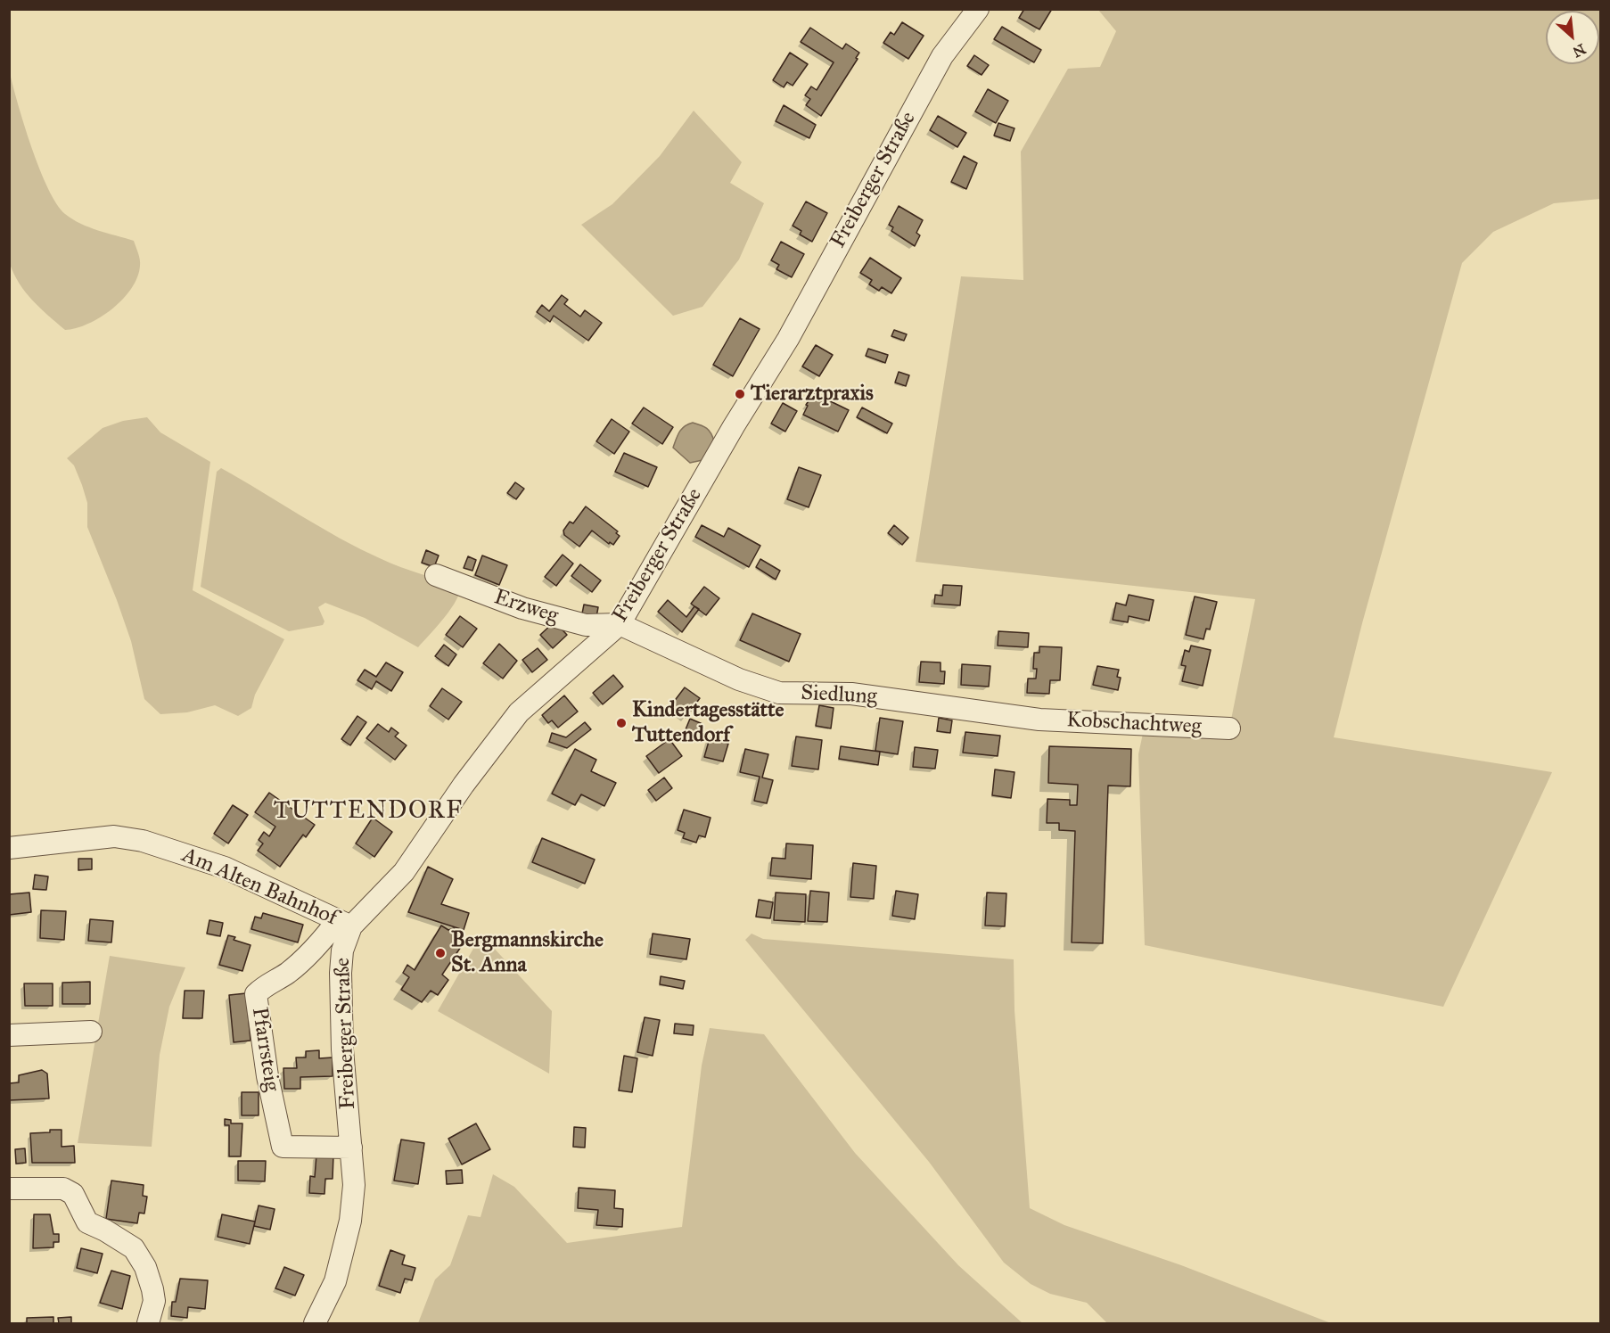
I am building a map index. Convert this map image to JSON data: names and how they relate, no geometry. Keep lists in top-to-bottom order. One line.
{"streets":{"street":["Freiberger Straße","Erzweg","Siedlung","Kobschachtweg","Am Alten Bahnhof","Pfarrsteig"]},"crossings":[["Freiberger Straße","Erzweg"],["Freiberger Straße","Siedlung"],["Freiberger Straße","Am Alten Bahnhof"],["Freiberger Straße","Pfarrsteig"],["Erzweg","Siedlung"],["Siedlung","Kobschachtweg"],["Am Alten Bahnhof","Pfarrsteig"]],"districts":["TUTTENDORF"],"places":["Tierarztpraxis","Kindertagesstätte Tuttendorf","Bergmannskirche St. Anna"],"north":"bottom right"}
